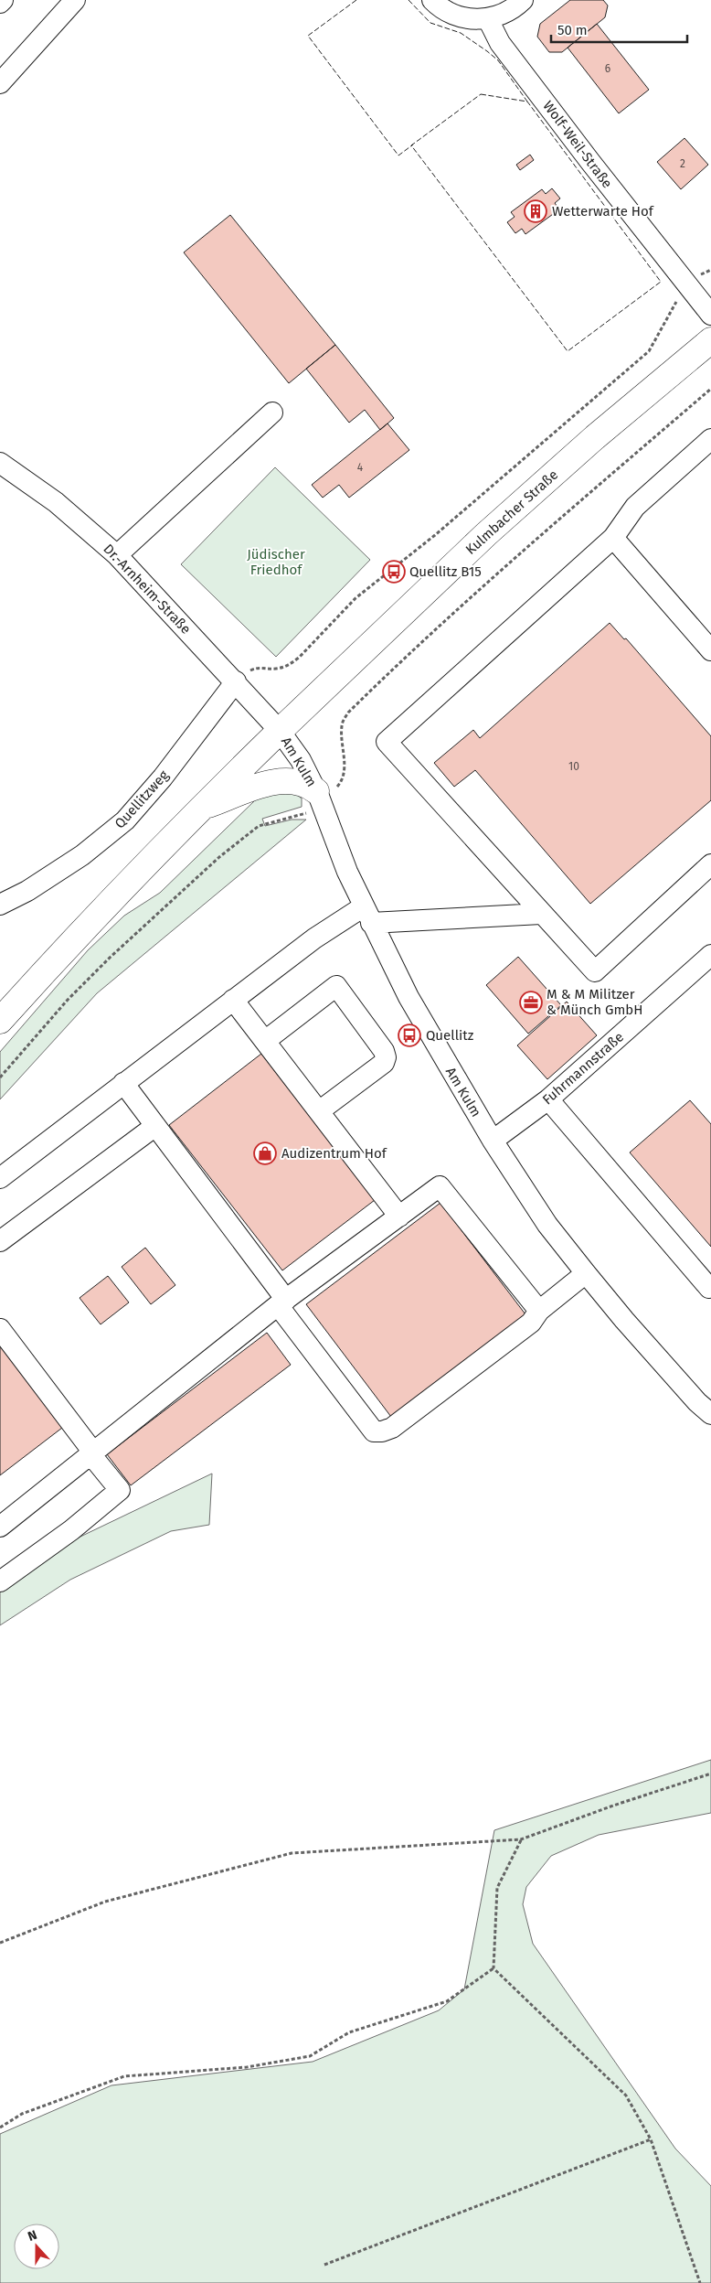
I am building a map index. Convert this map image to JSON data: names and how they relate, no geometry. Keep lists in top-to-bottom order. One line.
{"streets":{"main road":["Kulmbacher Straße"],"street":["Wolf-Weil-Straße","Dr.-Arnheim-Straße","Am Kulm","Quellitzweg","Fuhrmannstraße"]},"crossings":[["Kulmbacher Straße","Dr.-Arnheim-Straße"],["Kulmbacher Straße","Am Kulm"],["Dr.-Arnheim-Straße","Am Kulm"],["Dr.-Arnheim-Straße","Quellitzweg"],["Am Kulm","Fuhrmannstraße"]],"parks":["Jüdischer Friedhof"],"places":{"building":["Wetterwarte Hof"],"bus stop":["Quellitz B15","Quellitz"],"office":["M & M Militzer & Münch GmbH"],"shop":["Audizentrum Hof"]},"house_numbers":["6","2","4","10"],"scale_bar":"50 m","north":"top"}
